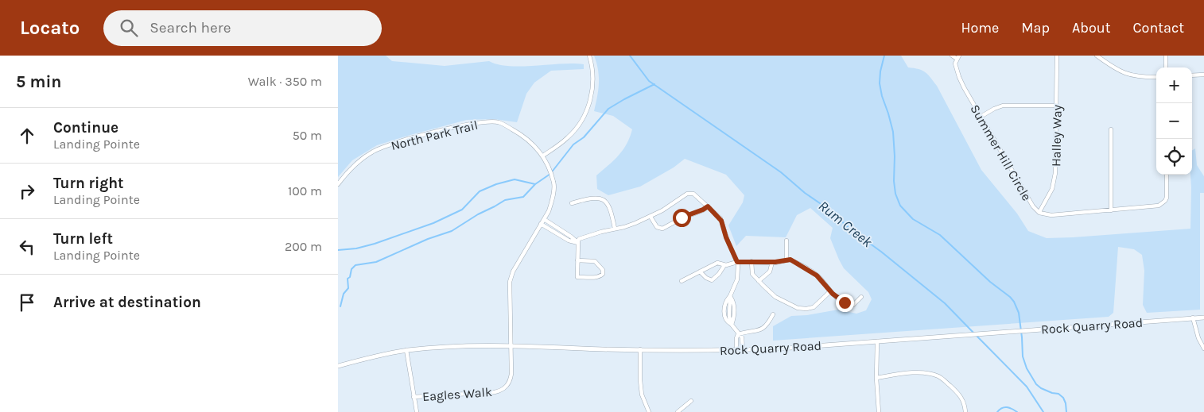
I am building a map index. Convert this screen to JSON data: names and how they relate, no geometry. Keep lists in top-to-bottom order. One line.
{"streets":{"street":["North Park Trail","Halley Way","Summer Hill Circle","Rock Quarry Road","Eagles Walk"]},"crossings":[["North Park Trail","Rock Quarry Road"],["North Park Trail","Eagles Walk"],["Halley Way","Summer Hill Circle"],["Rock Quarry Road","Eagles Walk"]],"water":["Rum Creek"],"page":{"header":"Locato","search":"Search here","nav":["Home","Map","About","Contact"],"heading":["5 min","Walk · 350 m"],"map_buttons":["+","−"],"list":[["Continue","Landing Pointe","50 m"],["Turn right","Landing Pointe","100 m"],["Turn left","Landing Pointe","200 m"],"Arrive at destination"]}}
